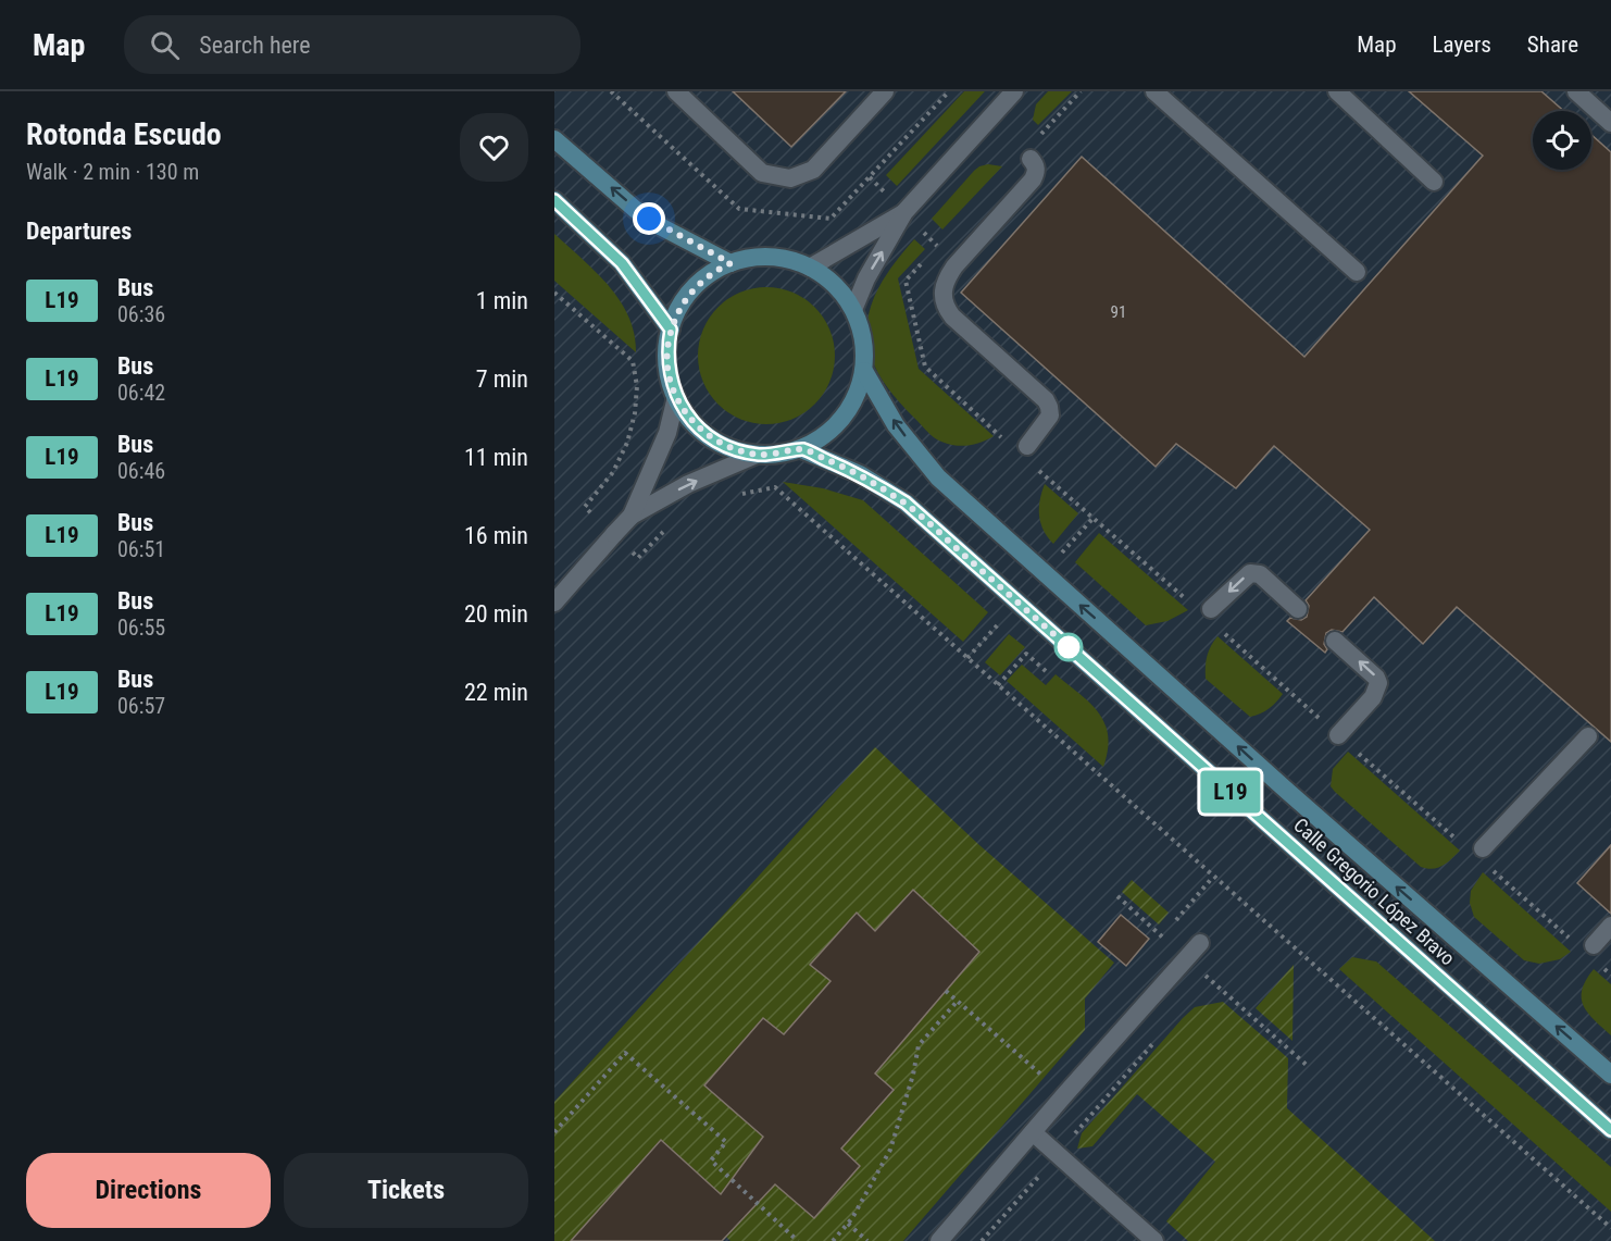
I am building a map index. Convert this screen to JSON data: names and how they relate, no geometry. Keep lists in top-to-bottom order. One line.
{"streets":{"main road":["Calle Gregorio López Bravo"]},"lines":["bus line L19"],"house_numbers":["91"],"page":{"header":"Map","search":"Search here","nav":["Map","Layers","Share"],"heading":[["Rotonda Escudo","Walk · 2 min · 130 m"],"Departures"],"on_map":"L19","list":[{"mark":"L19","name":"Bus","note":"06:36","value":"1 min"},{"mark":"L19","name":"Bus","note":"06:42","value":"7 min"},{"mark":"L19","name":"Bus","note":"06:46","value":"11 min"},{"mark":"L19","name":"Bus","note":"06:51","value":"16 min"},{"mark":"L19","name":"Bus","note":"06:55","value":"20 min"},{"mark":"L19","name":"Bus","note":"06:57","value":"22 min"}],"buttons":["Directions","Tickets"]}}
